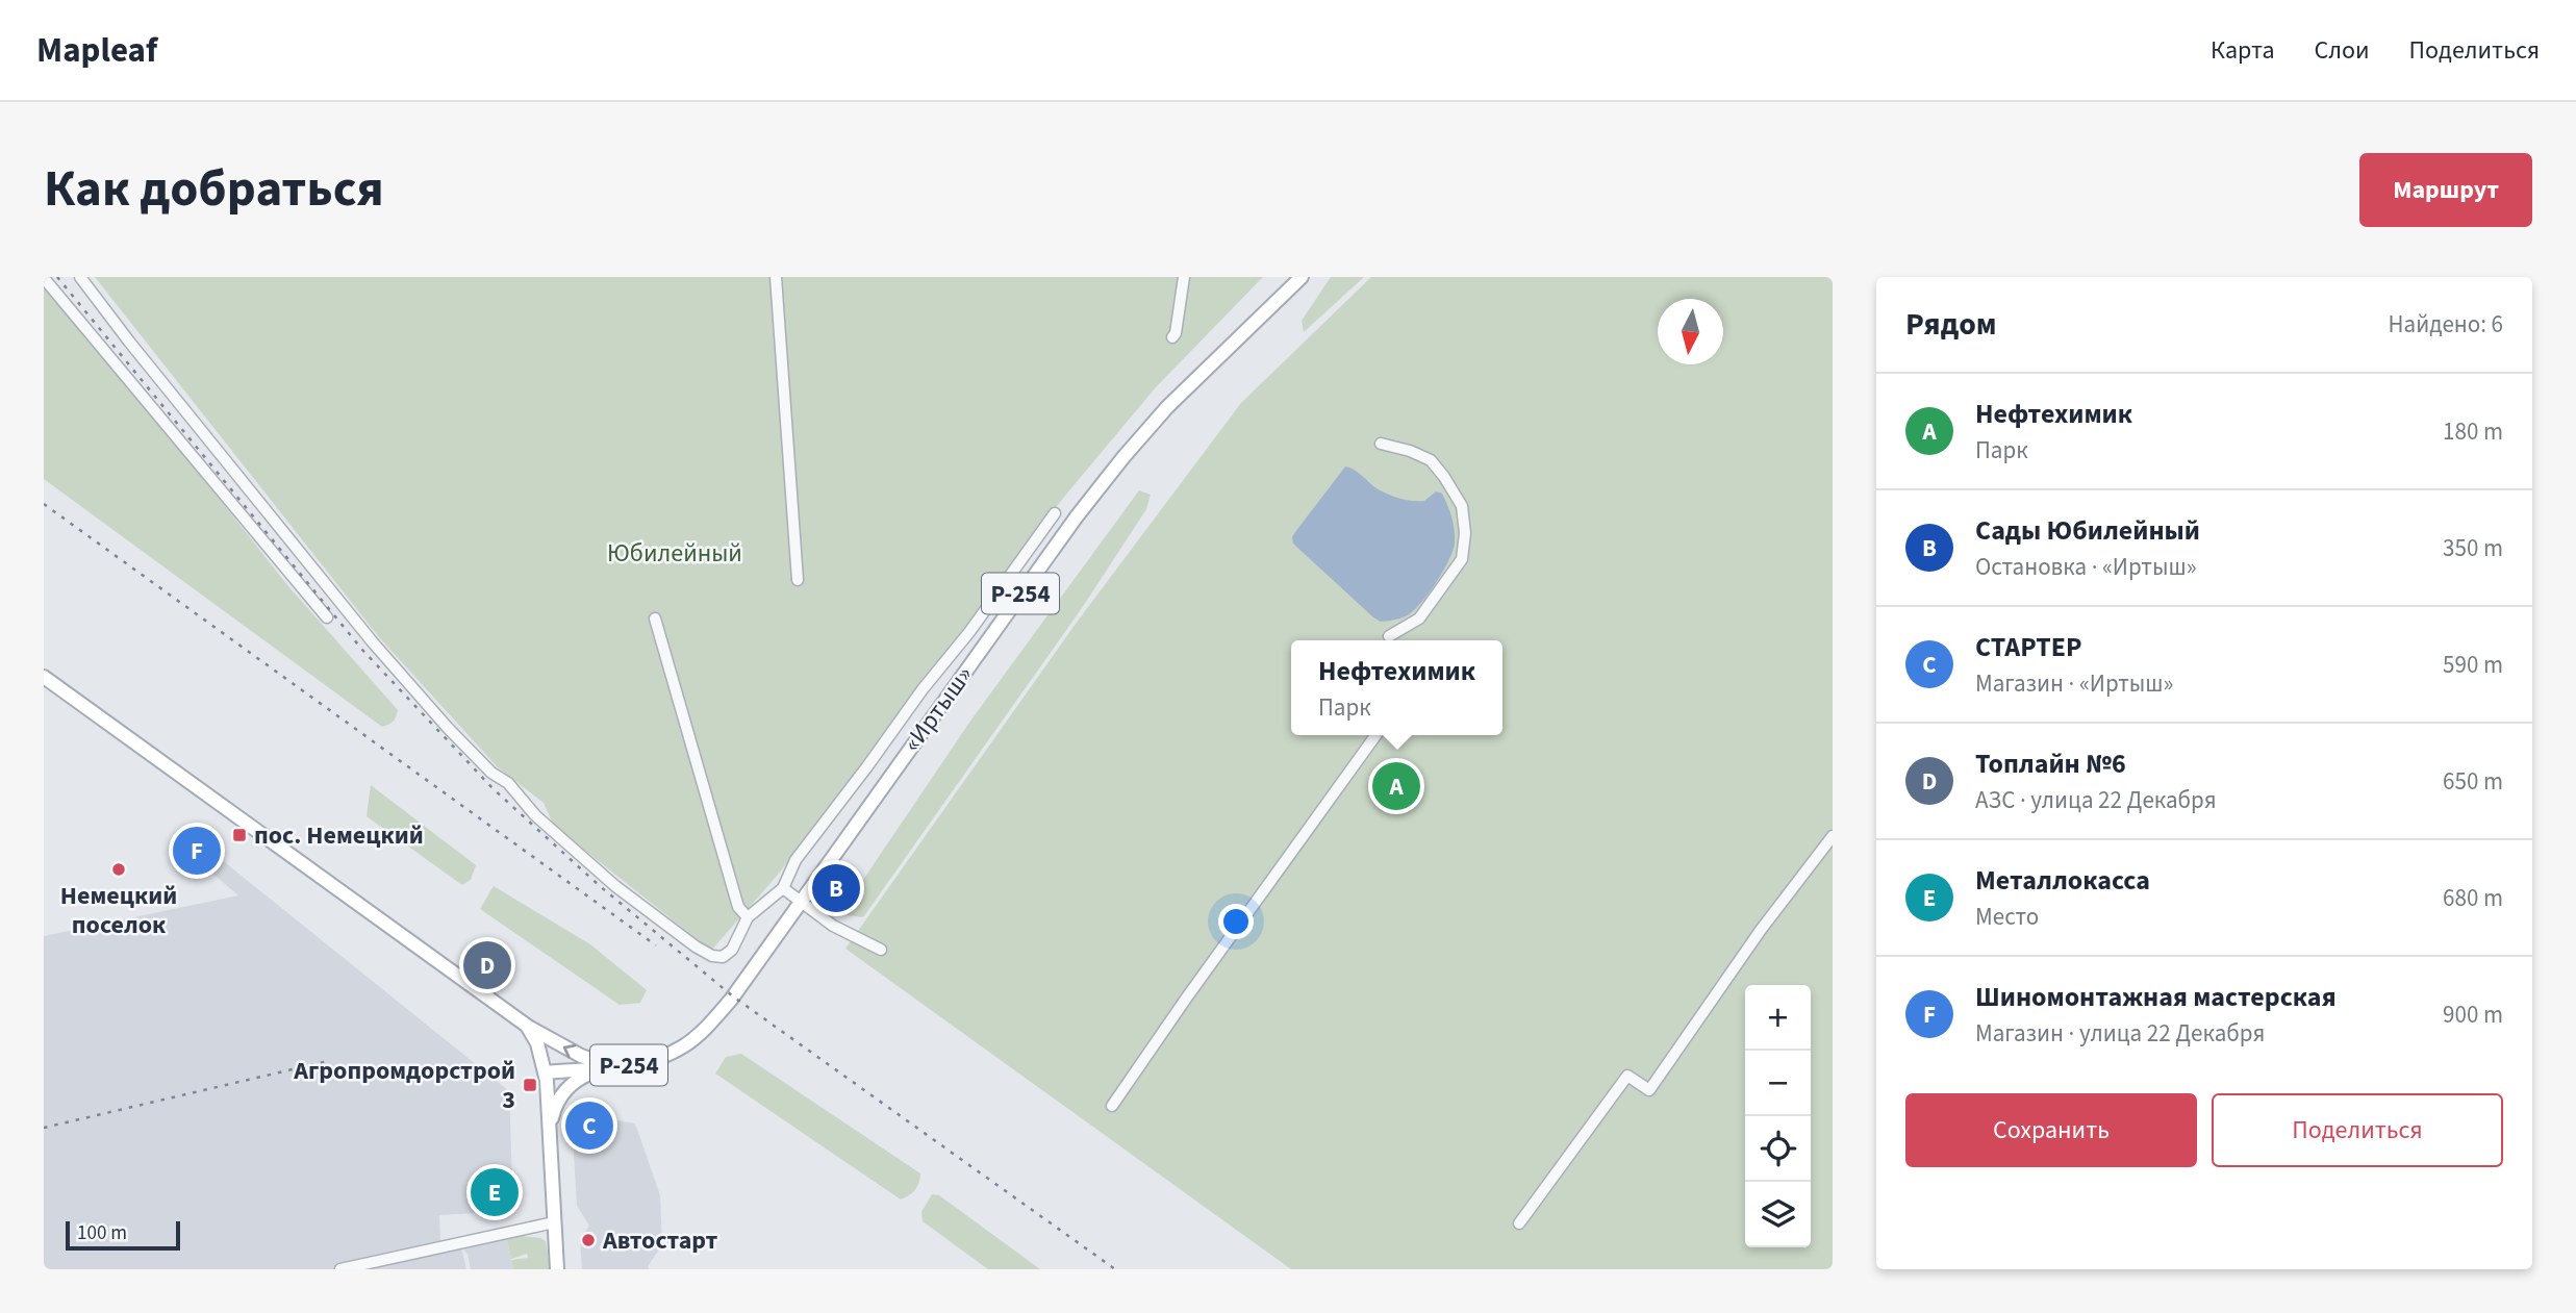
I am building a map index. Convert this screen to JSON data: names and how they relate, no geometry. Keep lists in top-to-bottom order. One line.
{"streets":{"main road":["Р-254","«Иртыш»"]},"parks":["Юбилейный"],"places":{"transit":["пос. Немецкий","Агропромдорстрой 3"],"other":["Немецкий поселок","Автостарт"]},"scale_bar":"100 m","north":"bottom","page":{"header":"Mapleaf","nav":["Карта","Слои","Поделиться"],"title":"Как добраться","buttons":["Маршрут",["Сохранить","Поделиться"]],"heading":["Рядом","Найдено: 6"],"list":[{"mark":"A","name":"Нефтехимик","note":"Парк","value":"180 m"},{"mark":"B","name":"Сады Юбилейный","note":"Остановка · «Иртыш»","value":"350 m"},{"mark":"C","name":"СТАРТЕР","note":"Магазин · «Иртыш»","value":"590 m"},{"mark":"D","name":"Топлайн №6","note":"АЗС · улица 22 Декабря","value":"650 m"},{"mark":"E","name":"Металлокасса","note":"Место","value":"680 m"},{"mark":"F","name":"Шиномонтажная мастерская","note":"Магазин · улица 22 Декабря","value":"900 m"}],"popup":["Нефтехимик","Парк"],"pins":["A","F","B","D","C","E"],"map_buttons":["+","−"],"scale":"100 m"}}
